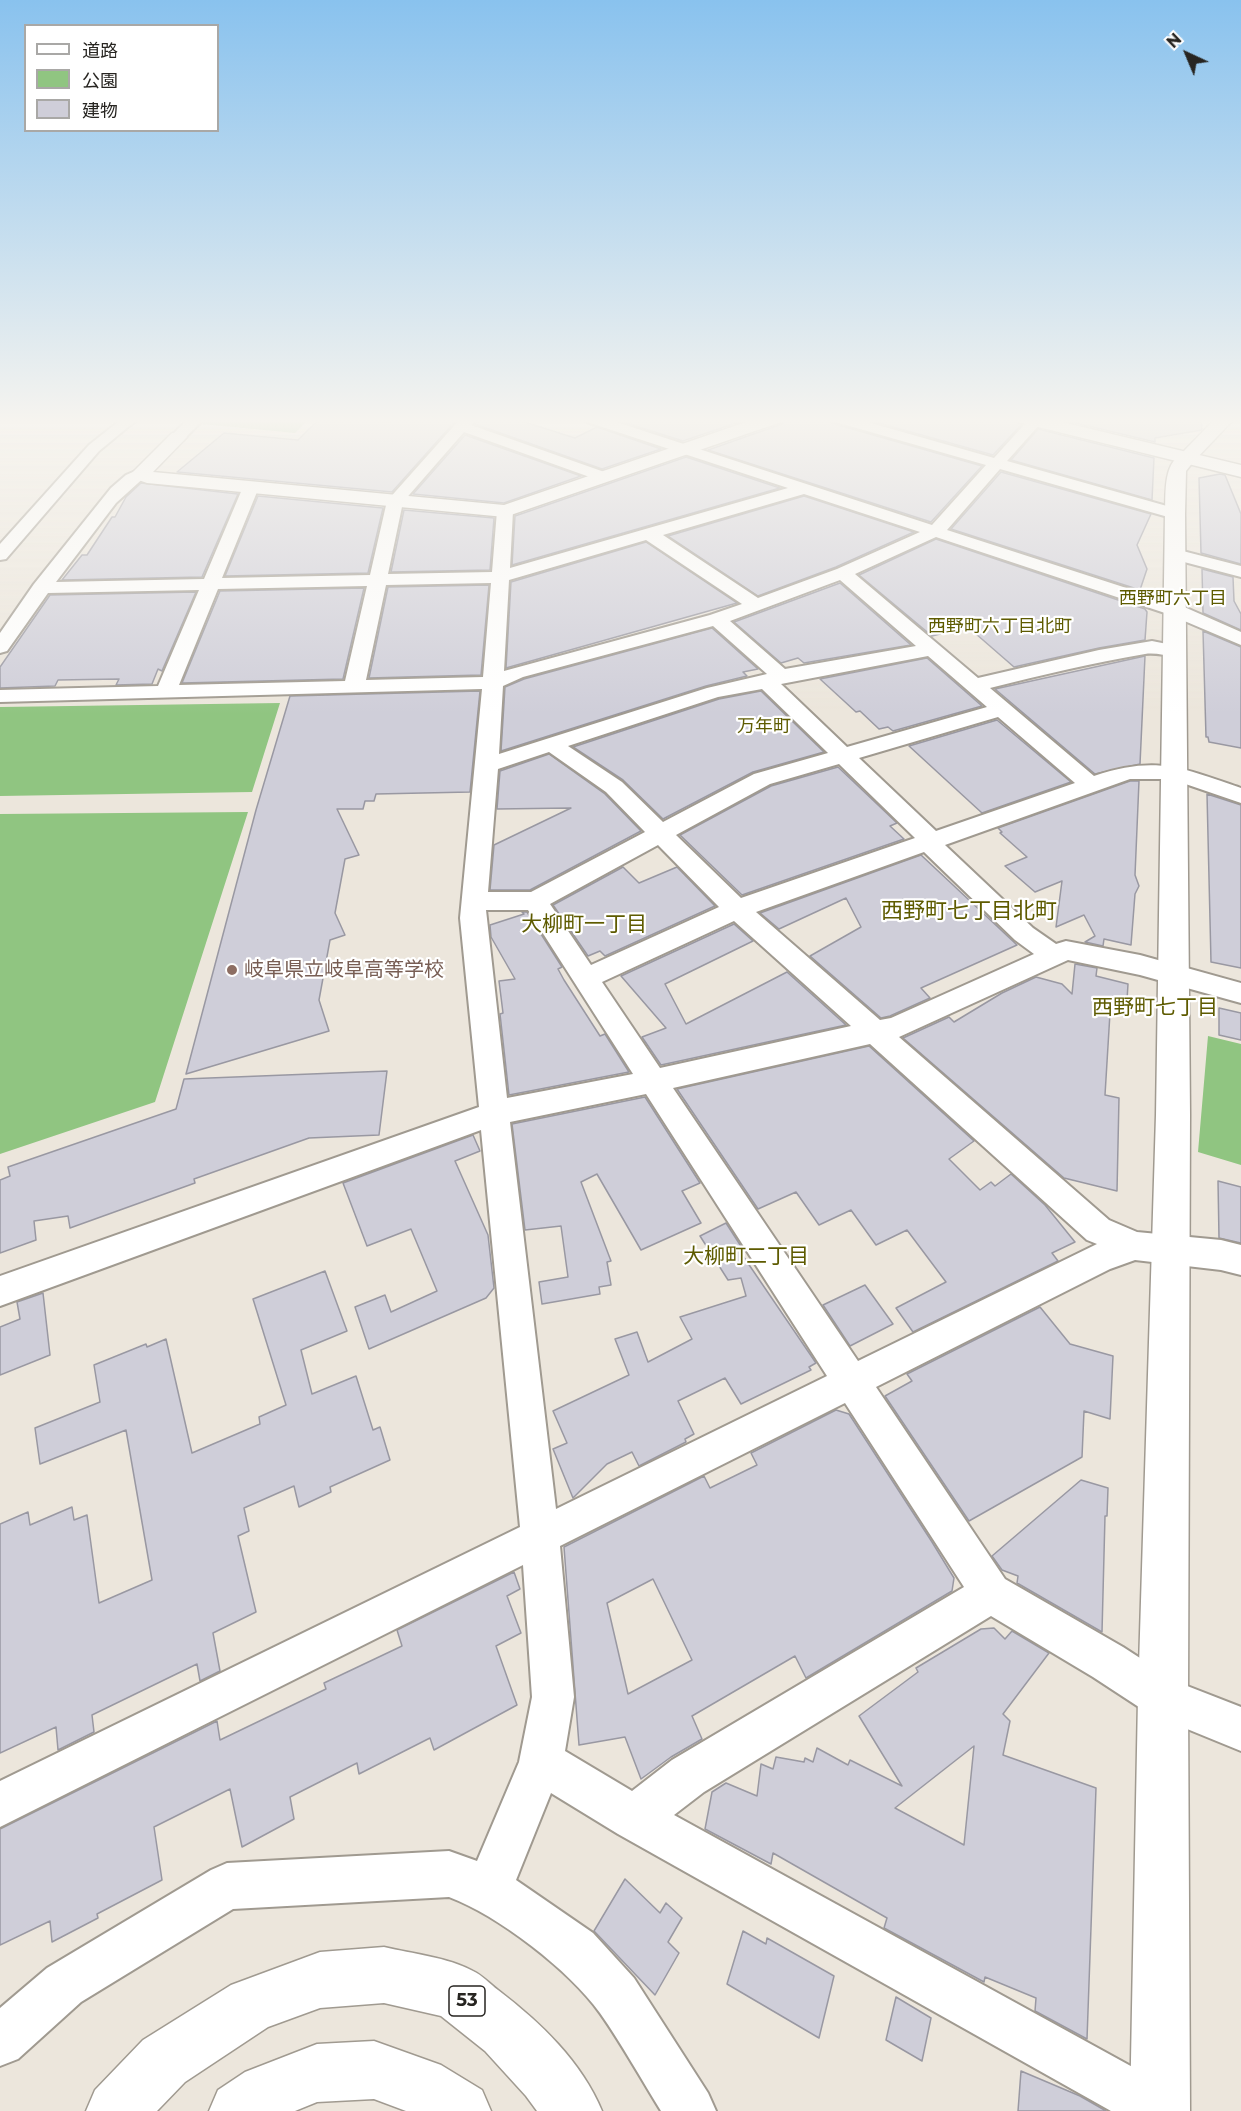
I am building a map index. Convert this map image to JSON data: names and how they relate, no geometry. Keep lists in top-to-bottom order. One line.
{"streets":{"main road":["53"]},"districts":["西野町六丁目","西野町六丁目北町","万年町","西野町七丁目北町","大柳町一丁目","西野町七丁目","大柳町二丁目"],"places":["岐阜県立岐阜高等学校"],"legend":["道路","公園","建物"],"north":"top left"}
